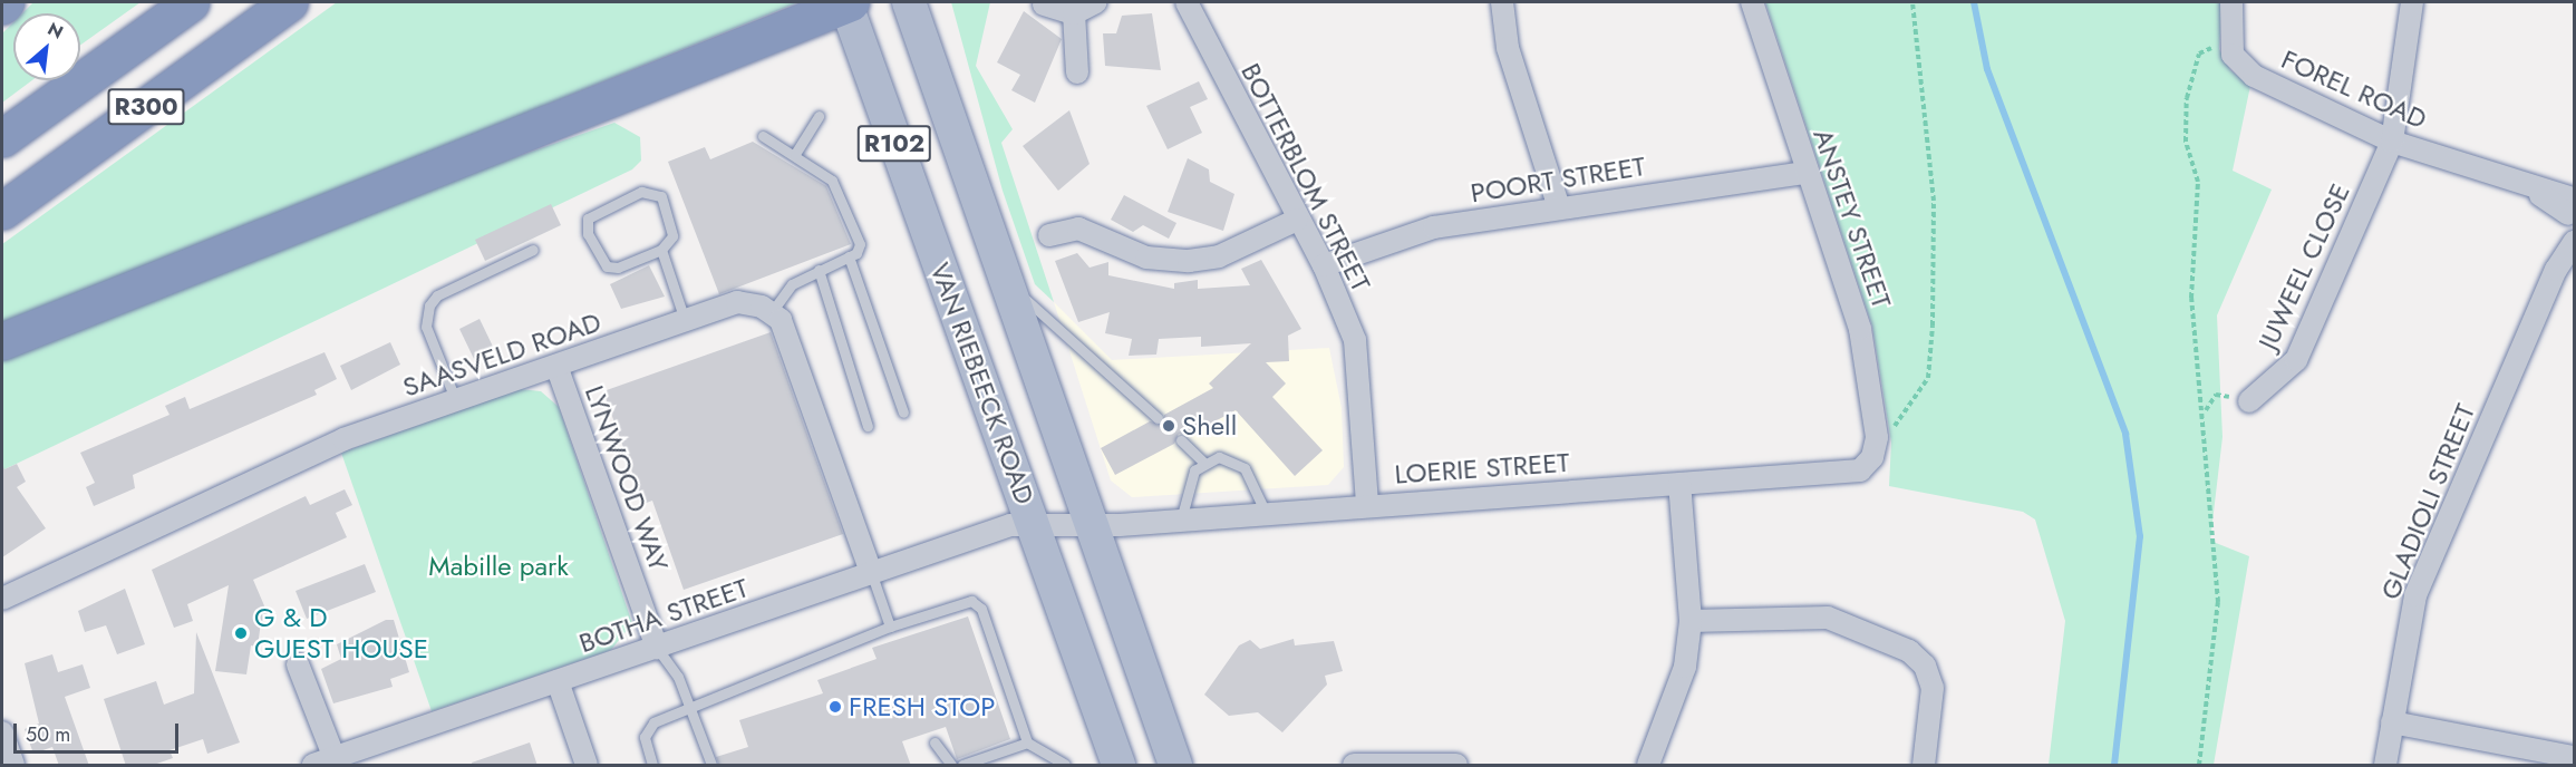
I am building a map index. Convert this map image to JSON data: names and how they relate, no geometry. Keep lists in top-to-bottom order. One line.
{"streets":{"highway":["R300"],"main road":["R102","VAN RIEBEECK ROAD"],"street":["FOREL ROAD","BOTTERBLOM STREET","POORT STREET","ANSTEY STREET","JUWEEL CLOSE","SAASVELD ROAD","LOERIE STREET","LYNWOOD WAY","GLADIOLI STREET","BOTHA STREET"]},"crossings":[["FOREL ROAD","JUWEEL CLOSE"],["FOREL ROAD","GLADIOLI STREET"],["BOTTERBLOM STREET","POORT STREET"],["BOTTERBLOM STREET","LOERIE STREET"],["POORT STREET","ANSTEY STREET"],["ANSTEY STREET","LOERIE STREET"],["SAASVELD ROAD","LYNWOOD WAY"],["VAN RIEBEECK ROAD","LOERIE STREET"],["VAN RIEBEECK ROAD","BOTHA STREET"],["LOERIE STREET","BOTHA STREET"],["LYNWOOD WAY","BOTHA STREET"]],"parks":["Mabille park"],"places":["Shell","G & D GUEST HOUSE","FRESH STOP"],"scale_bar":"50 m","north":"top right"}
